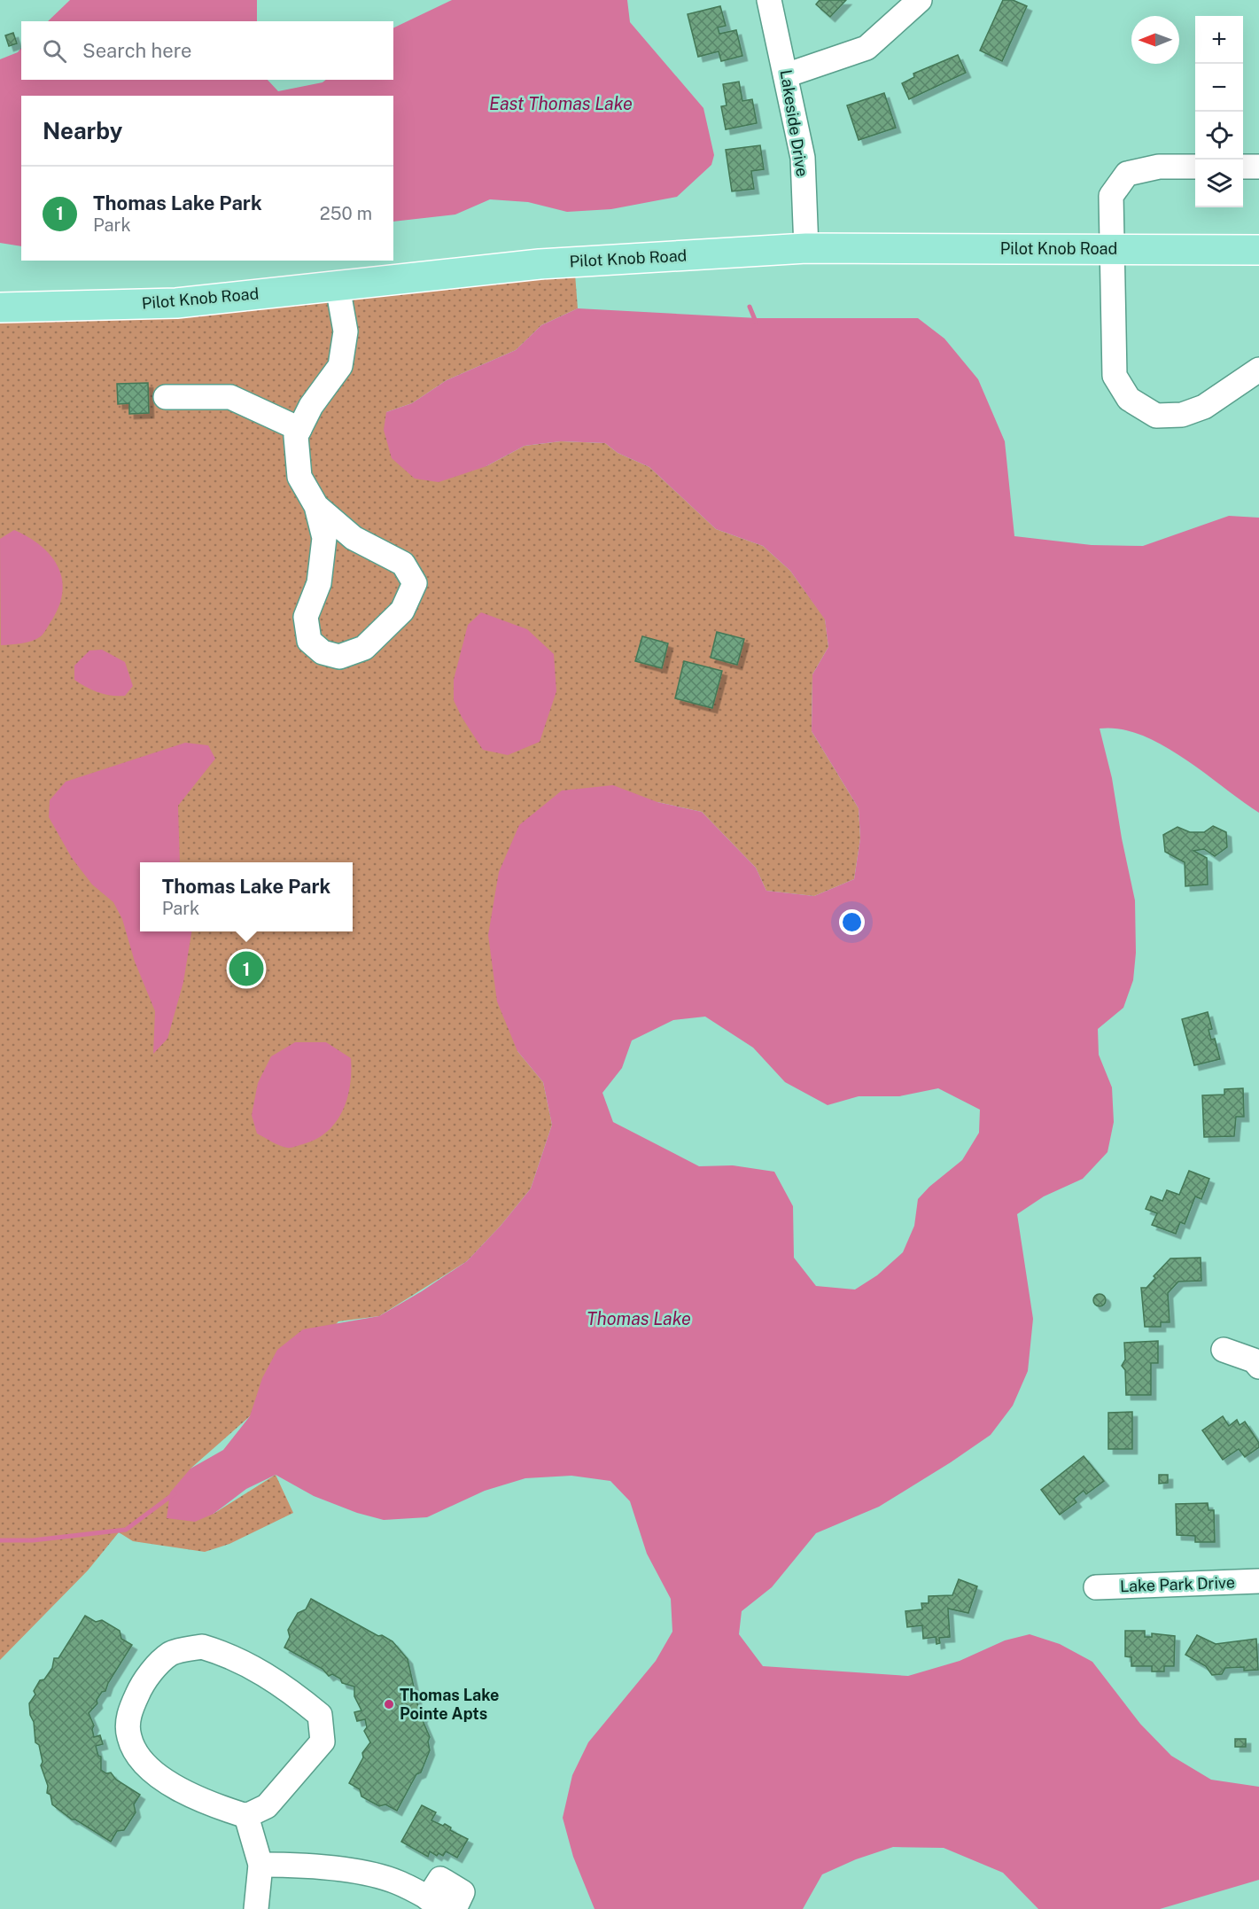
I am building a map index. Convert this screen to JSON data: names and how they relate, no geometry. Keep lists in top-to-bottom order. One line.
{"streets":{"main road":["Pilot Knob Road"],"street":["Lakeside Drive","Lake Park Drive"]},"crossings":[["Lakeside Drive","Pilot Knob Road"]],"water":["East Thomas Lake","Thomas Lake"],"places":["Thomas Lake Pointe Apts"],"north":"left","page":{"map_buttons":["+","−"],"search":"Search here","heading":"Nearby","list":[{"mark":"1","name":"Thomas Lake Park","note":"Park","value":"250 m"}],"popup":["Thomas Lake Park","Park"],"pins":"1"}}
